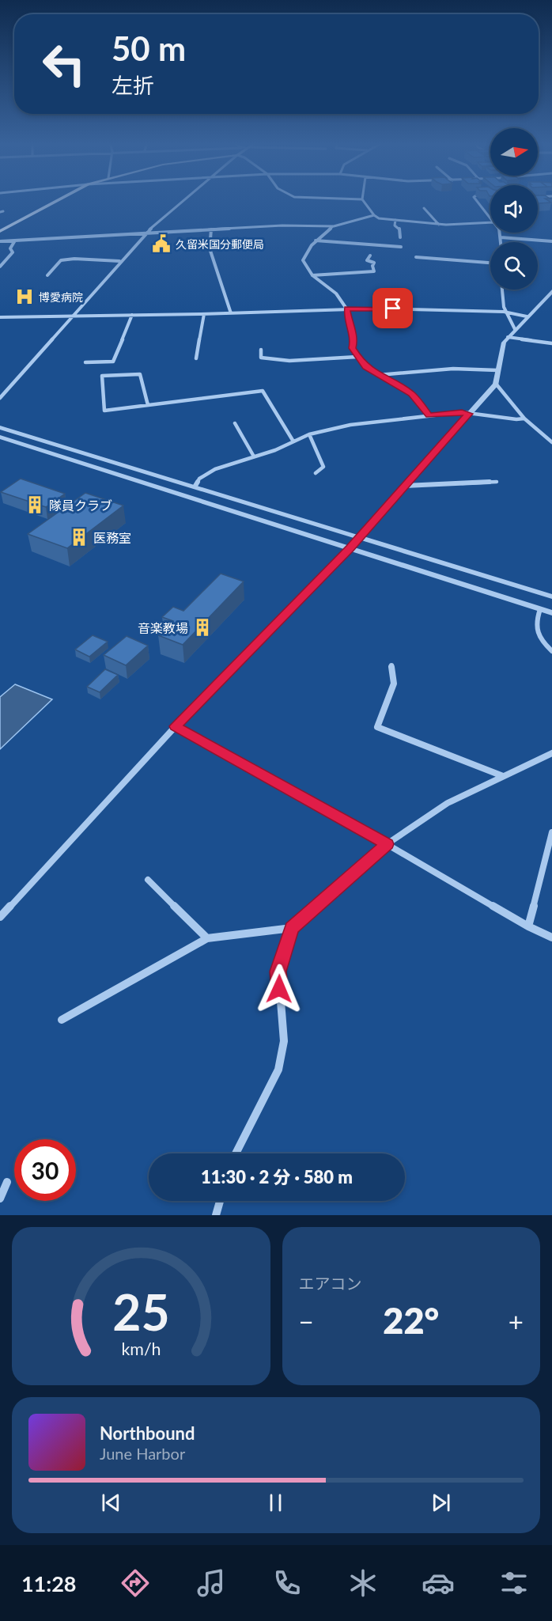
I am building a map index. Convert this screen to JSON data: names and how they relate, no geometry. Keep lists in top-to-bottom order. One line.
{"places":{"public building":["久留米国分郵便局"],"hospital":["博愛病院"],"building":["隊員クラブ","医務室","音楽教場"]},"north":"right","page":{"turn":["50 m","左折"],"limit":"30","trip":"11:30 · 2 分 · 580 m","tile":"エアコン","heat":["−","22°","+"],"song":["Northbound","June Harbor"],"tabs":"11:28","gauge":["25","km/h"]}}
